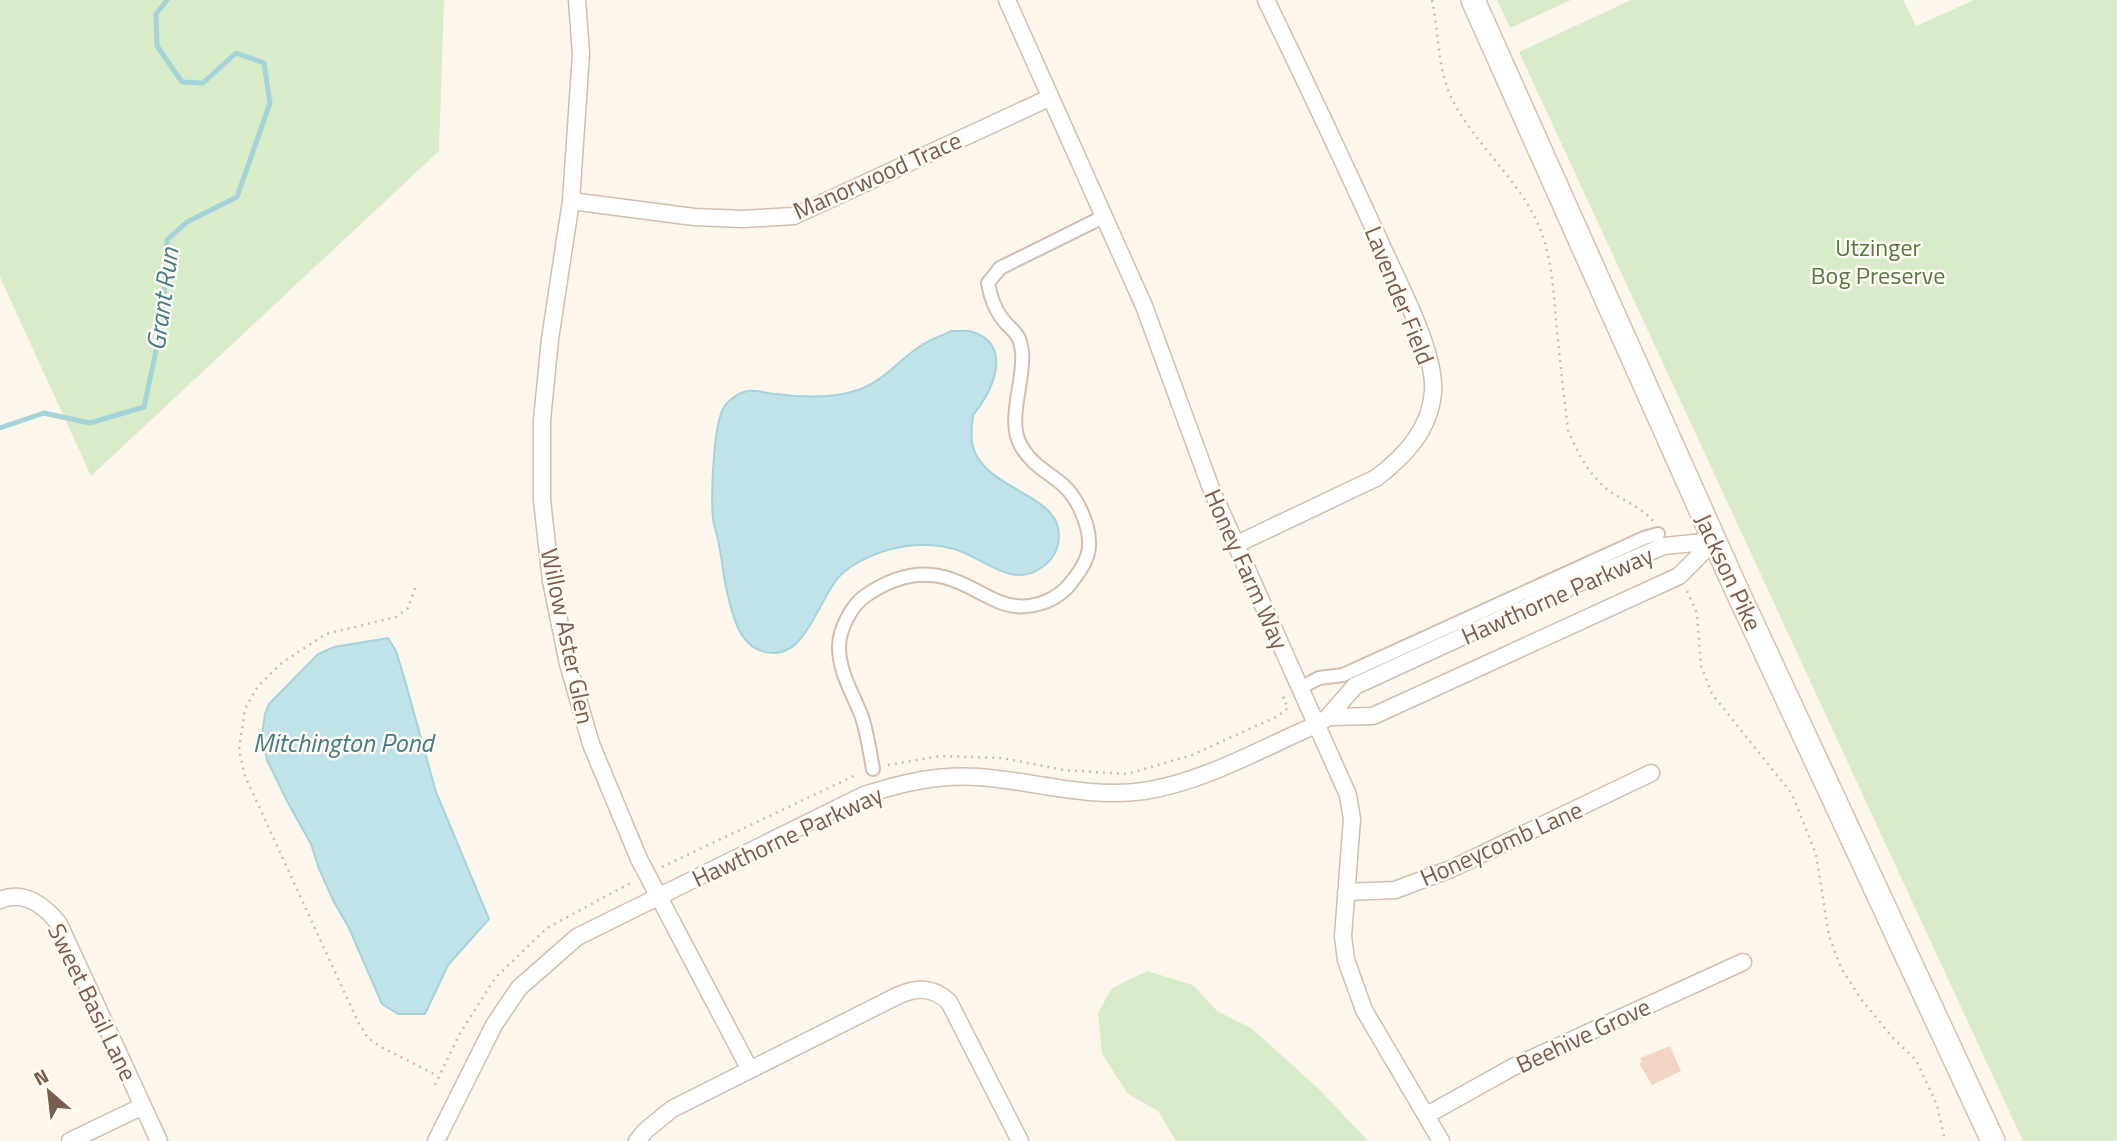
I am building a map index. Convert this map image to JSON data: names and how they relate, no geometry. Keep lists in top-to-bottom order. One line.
{"streets":{"main road":["Jackson Pike"],"street":["Manorwood Trace","Lavender Field","Honey Farm Way","Hawthorne Parkway","Willow Aster Glen","Honeycomb Lane","Sweet Basil Lane","Beehive Grove"]},"crossings":[["Manorwood Trace","Honey Farm Way"],["Manorwood Trace","Willow Aster Glen"],["Lavender Field","Honey Farm Way"],["Honey Farm Way","Hawthorne Parkway"],["Honey Farm Way","Honeycomb Lane"],["Honey Farm Way","Beehive Grove"],["Jackson Pike","Hawthorne Parkway"],["Hawthorne Parkway","Willow Aster Glen"]],"water":["Grant Run","Mitchington Pond"],"parks":["Utzinger Bog Preserve"],"north":"top left"}
